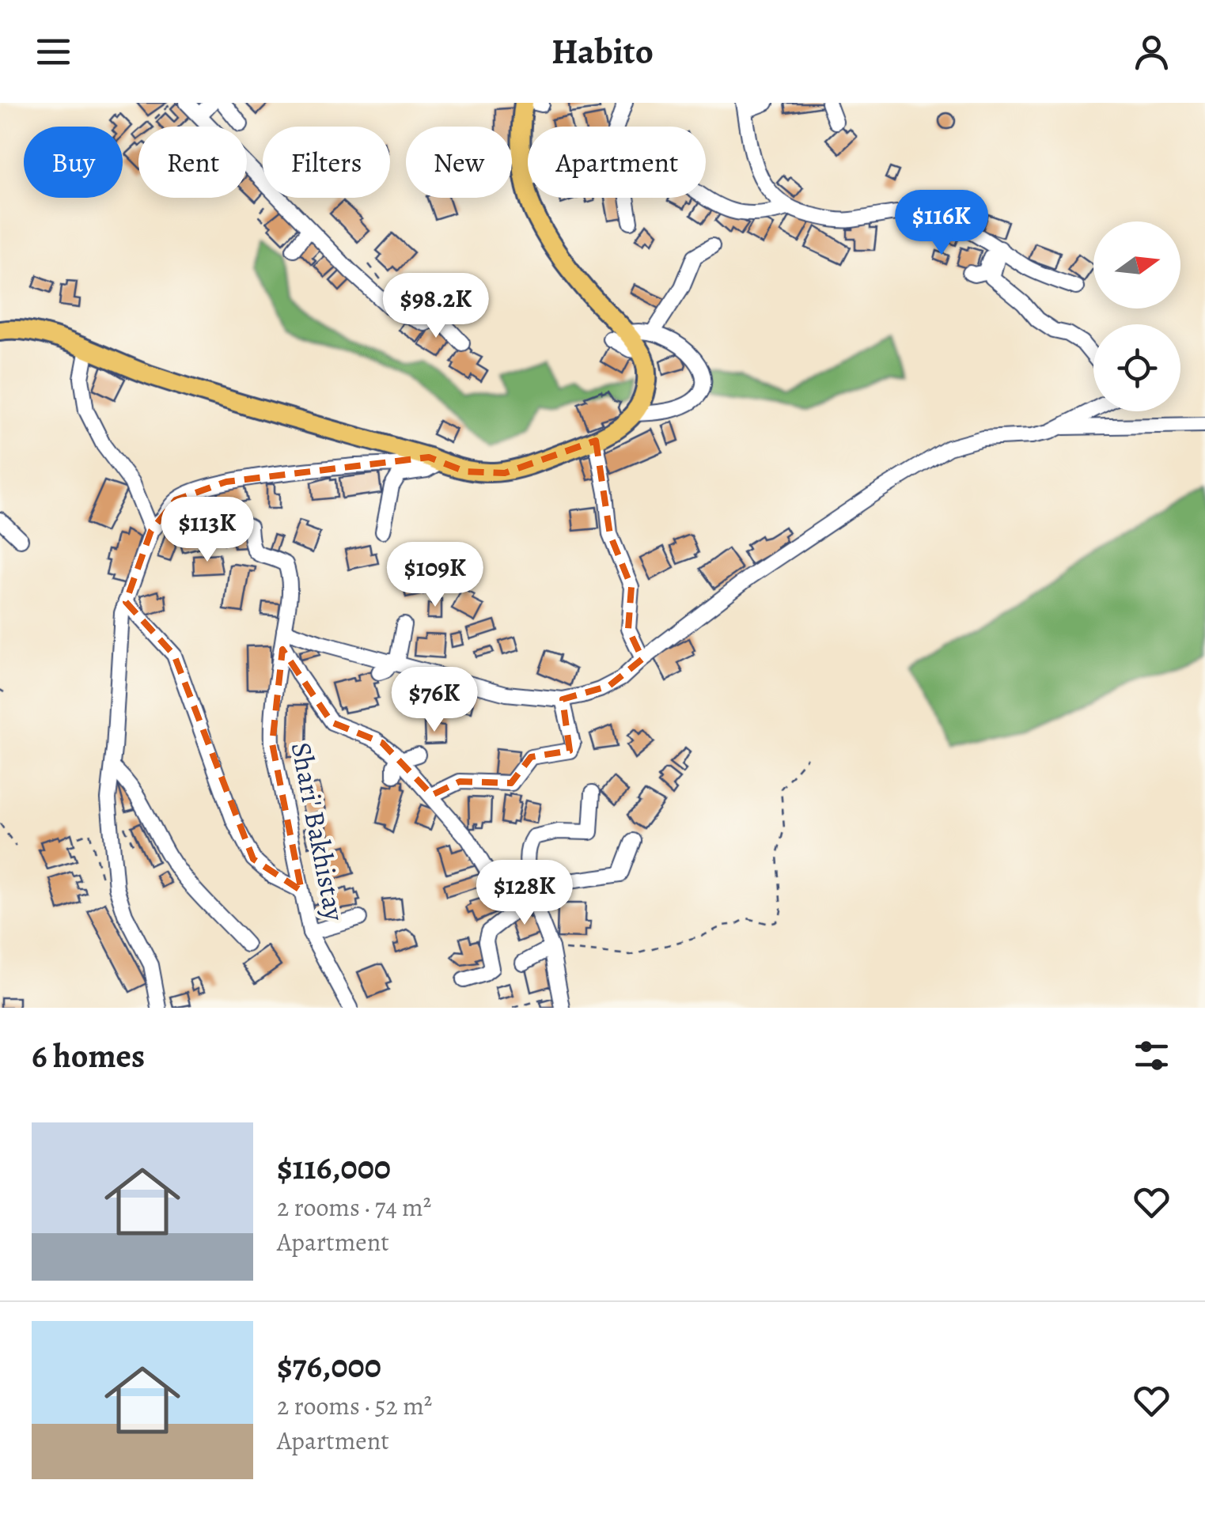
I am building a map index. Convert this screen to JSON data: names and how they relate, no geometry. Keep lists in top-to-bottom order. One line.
{"streets":{"street":["Shari' Bakhistay"]},"north":"right","page":{"header":"Habito","chip":["Buy","Rent","Filters","New","Apartment"],"price":["$116K","$98.2K","$113K","$109K","$76K","$128K"],"heading":"6 homes","list":[{"name":"$116,000","note":"2 rooms · 74 m² · Apartment"},{"name":"$76,000","note":"2 rooms · 52 m² · Apartment"}]}}
